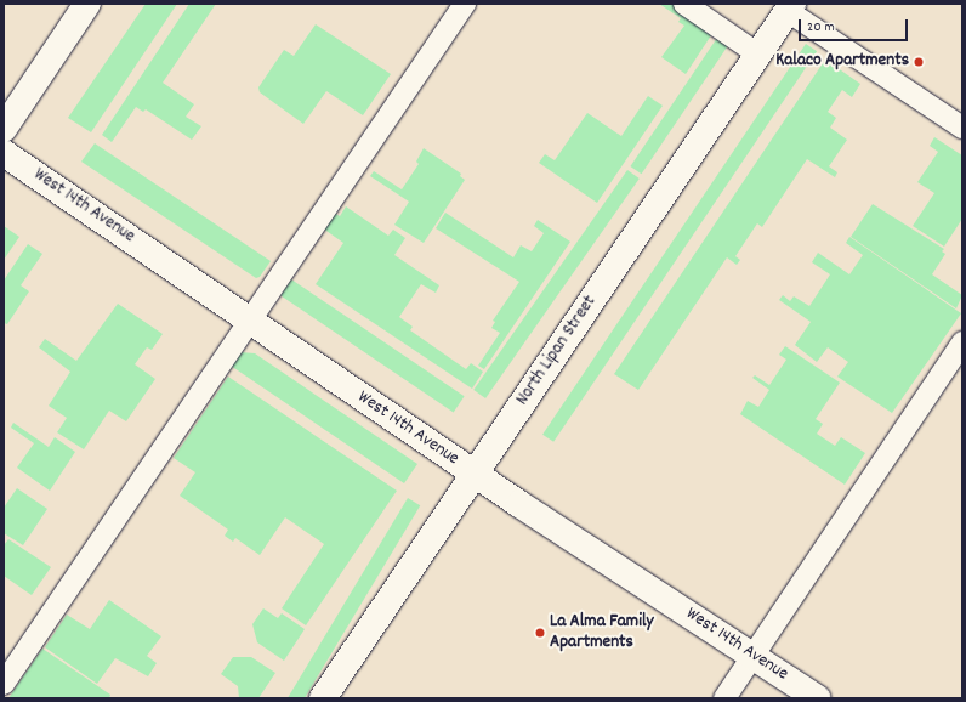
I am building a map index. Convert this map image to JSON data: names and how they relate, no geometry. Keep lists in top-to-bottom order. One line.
{"streets":{"street":["West 14th Avenue","North Lipan Street"]},"crossings":[["West 14th Avenue","North Lipan Street"]],"places":["Kalaco Apartments","La Alma Family Apartments"],"scale_bar":"20 m"}
